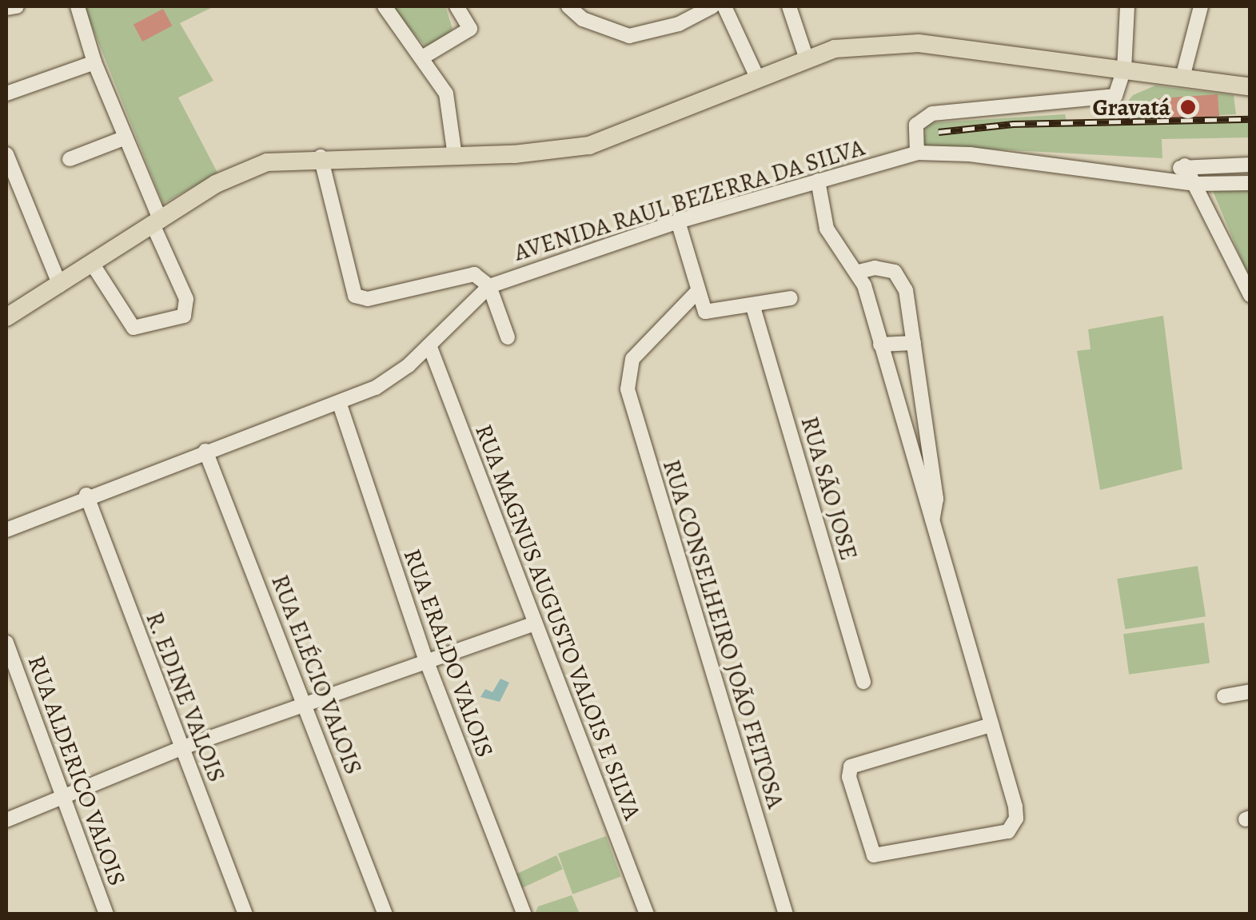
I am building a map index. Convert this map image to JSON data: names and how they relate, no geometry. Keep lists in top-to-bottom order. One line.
{"streets":{"street":["AVENIDA RAUL BEZERRA DA SILVA","RUA SÃO JOSE","RUA MAGNUS AUGUSTO VALOIS E SILVA","RUA CONSELHEIRO JOÃO FEITOSA","RUA ERALDO VALOIS","RUA ELÉCIO VALOIS","R. EDINE VALOIS","RUA ALDERICO VALOIS"]},"crossings":[["AVENIDA RAUL BEZERRA DA SILVA","RUA MAGNUS AUGUSTO VALOIS E SILVA"],["AVENIDA RAUL BEZERRA DA SILVA","RUA ERALDO VALOIS"],["AVENIDA RAUL BEZERRA DA SILVA","RUA ELÉCIO VALOIS"],["AVENIDA RAUL BEZERRA DA SILVA","R. EDINE VALOIS"]],"places":["Gravatá"]}
